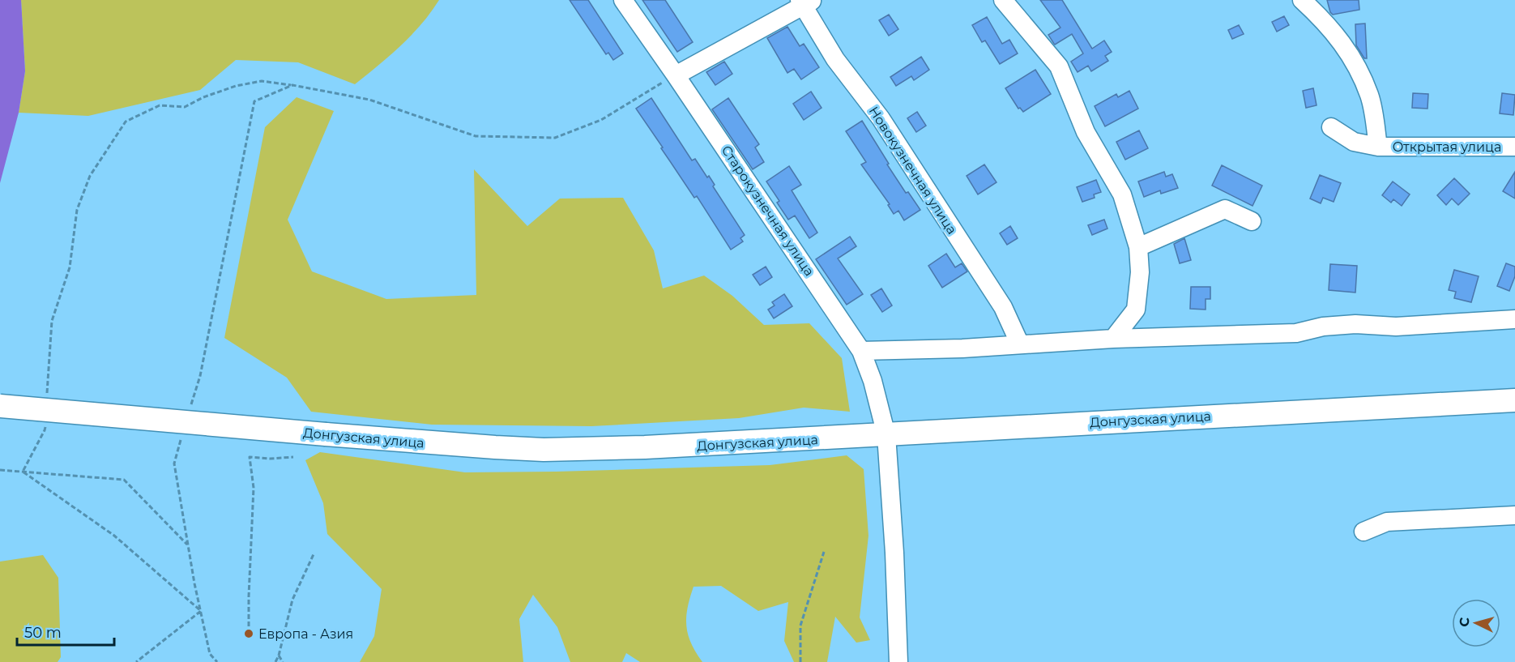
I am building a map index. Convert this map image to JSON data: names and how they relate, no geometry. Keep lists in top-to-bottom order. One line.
{"streets":{"main road":["Донгузская улица"],"street":["Открытая улица","Новокузнечная улица","Старокузнечная улица"]},"crossings":[["Старокузнечная улица","Донгузская улица"]],"places":["Европа - Азия"],"scale_bar":"50 m","north":"left"}
